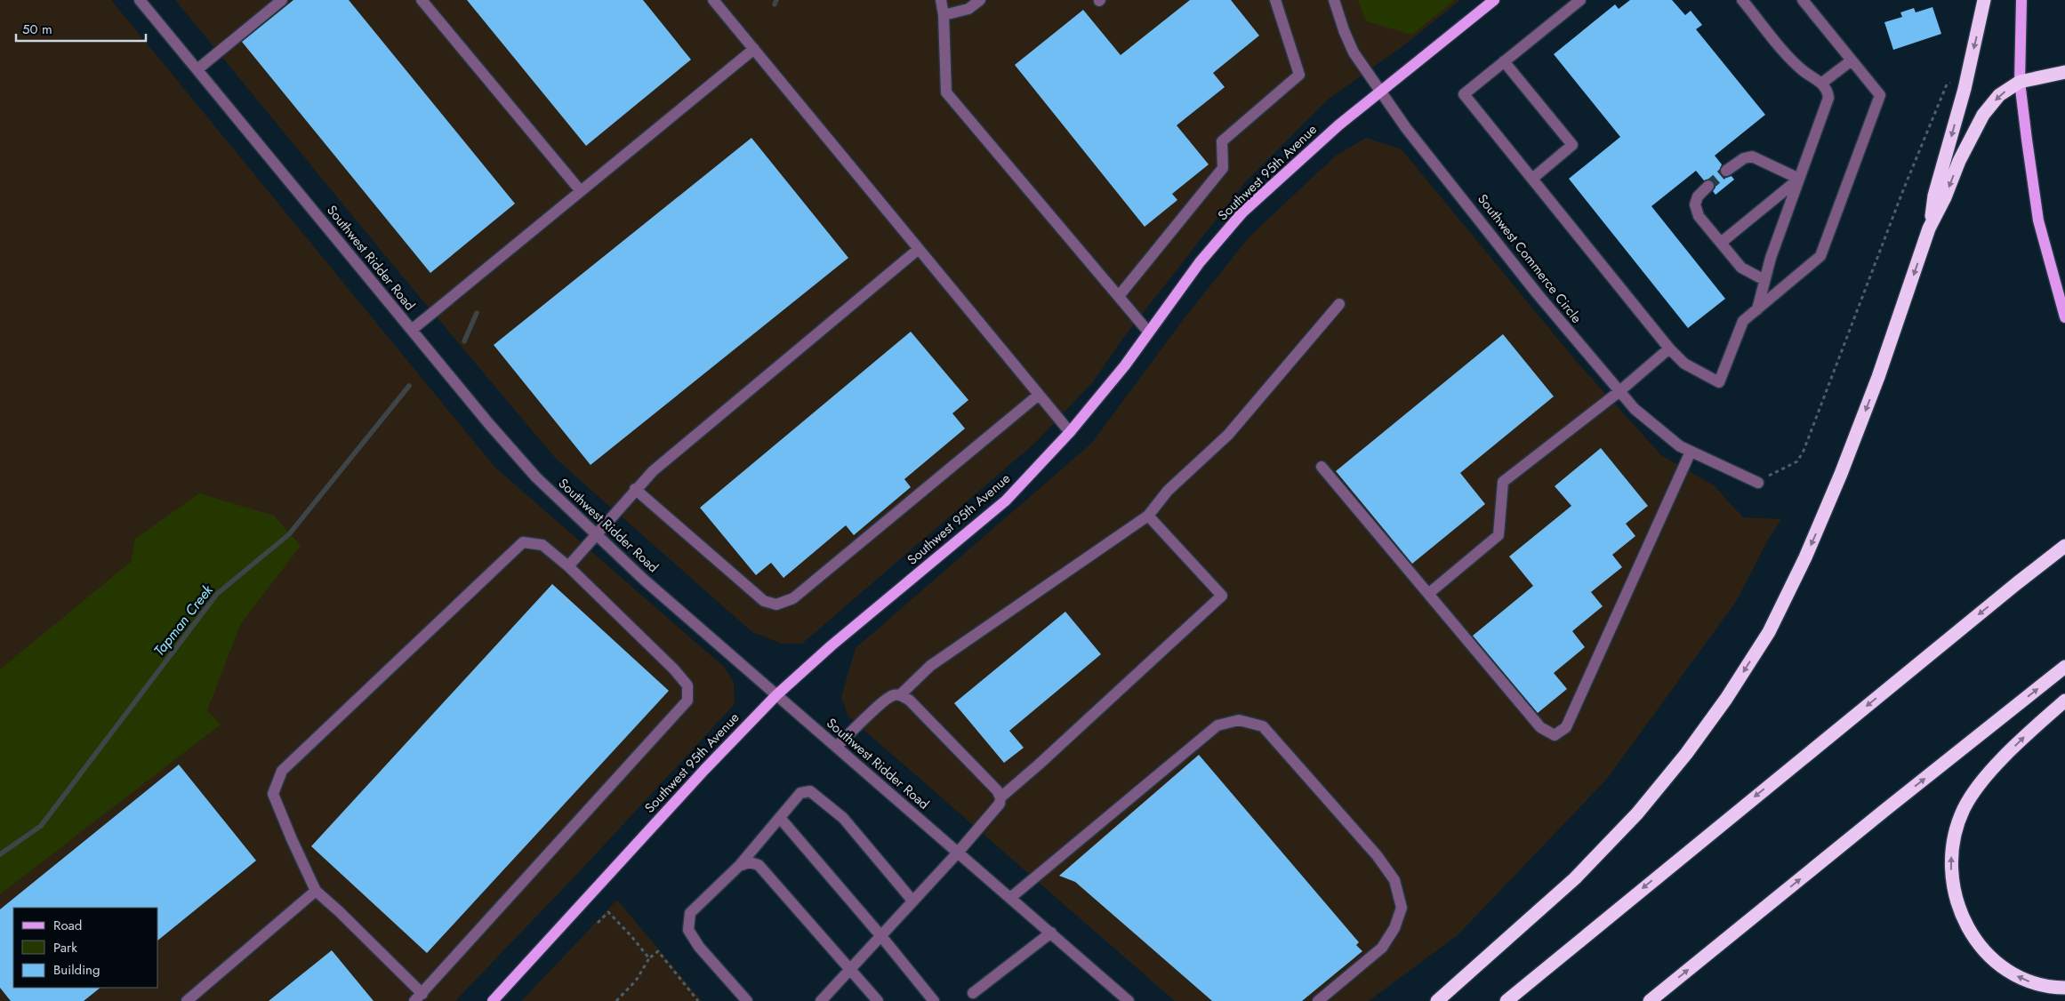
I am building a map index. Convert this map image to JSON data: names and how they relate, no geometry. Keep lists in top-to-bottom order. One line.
{"streets":{"main road":["Southwest 95th Avenue"],"street":["Southwest Ridder Road","Southwest Commerce Circle"]},"crossings":[["Southwest 95th Avenue","Southwest Ridder Road"],["Southwest 95th Avenue","Southwest Commerce Circle"]],"water":["Tapman Creek"],"legend":["Road","Park","Building"],"scale_bar":"50 m"}
